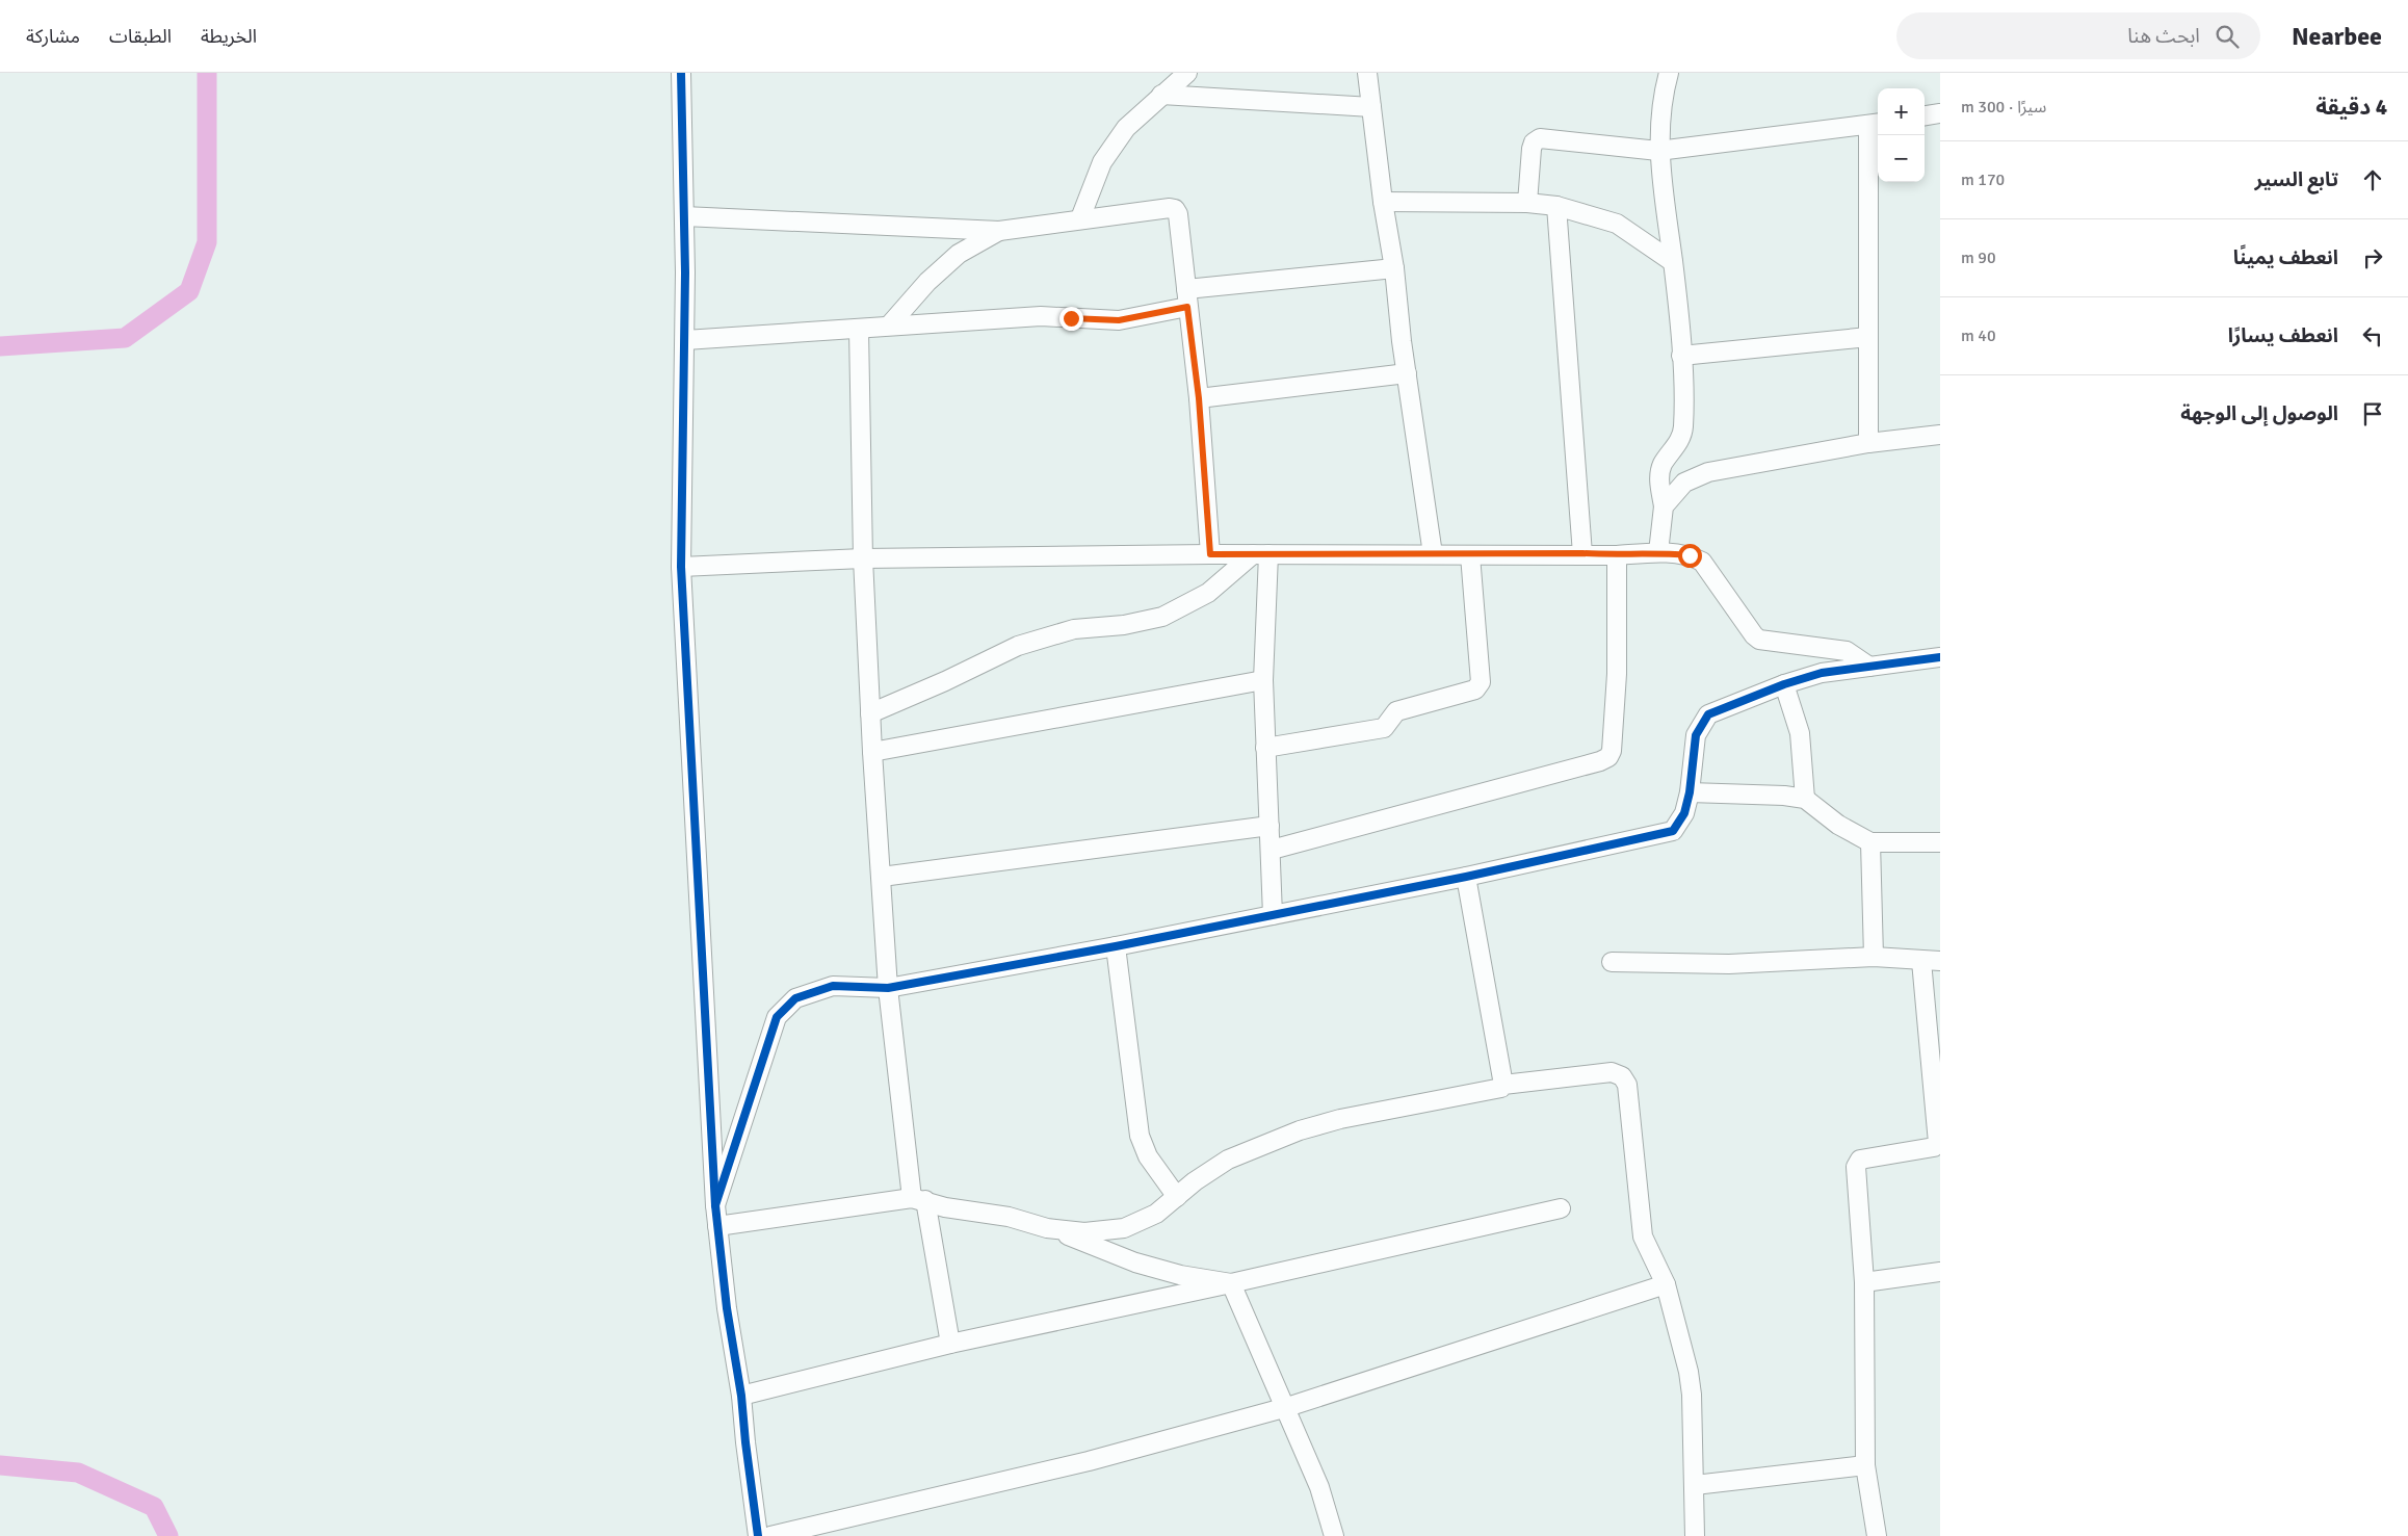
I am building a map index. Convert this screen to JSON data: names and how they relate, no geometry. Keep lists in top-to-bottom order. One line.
{"page":{"header":"Nearbee","search":"ابحث هنا","nav":["الخريطة","الطبقات","مشاركة"],"heading":["4 دقيقة","سيرًا · 300 m"],"map_buttons":["+","−"],"list":[["تابع السير","170 m"],["انعطف يمينًا","90 m"],["انعطف يسارًا","40 m"],"الوصول إلى الوجهة"]}}
